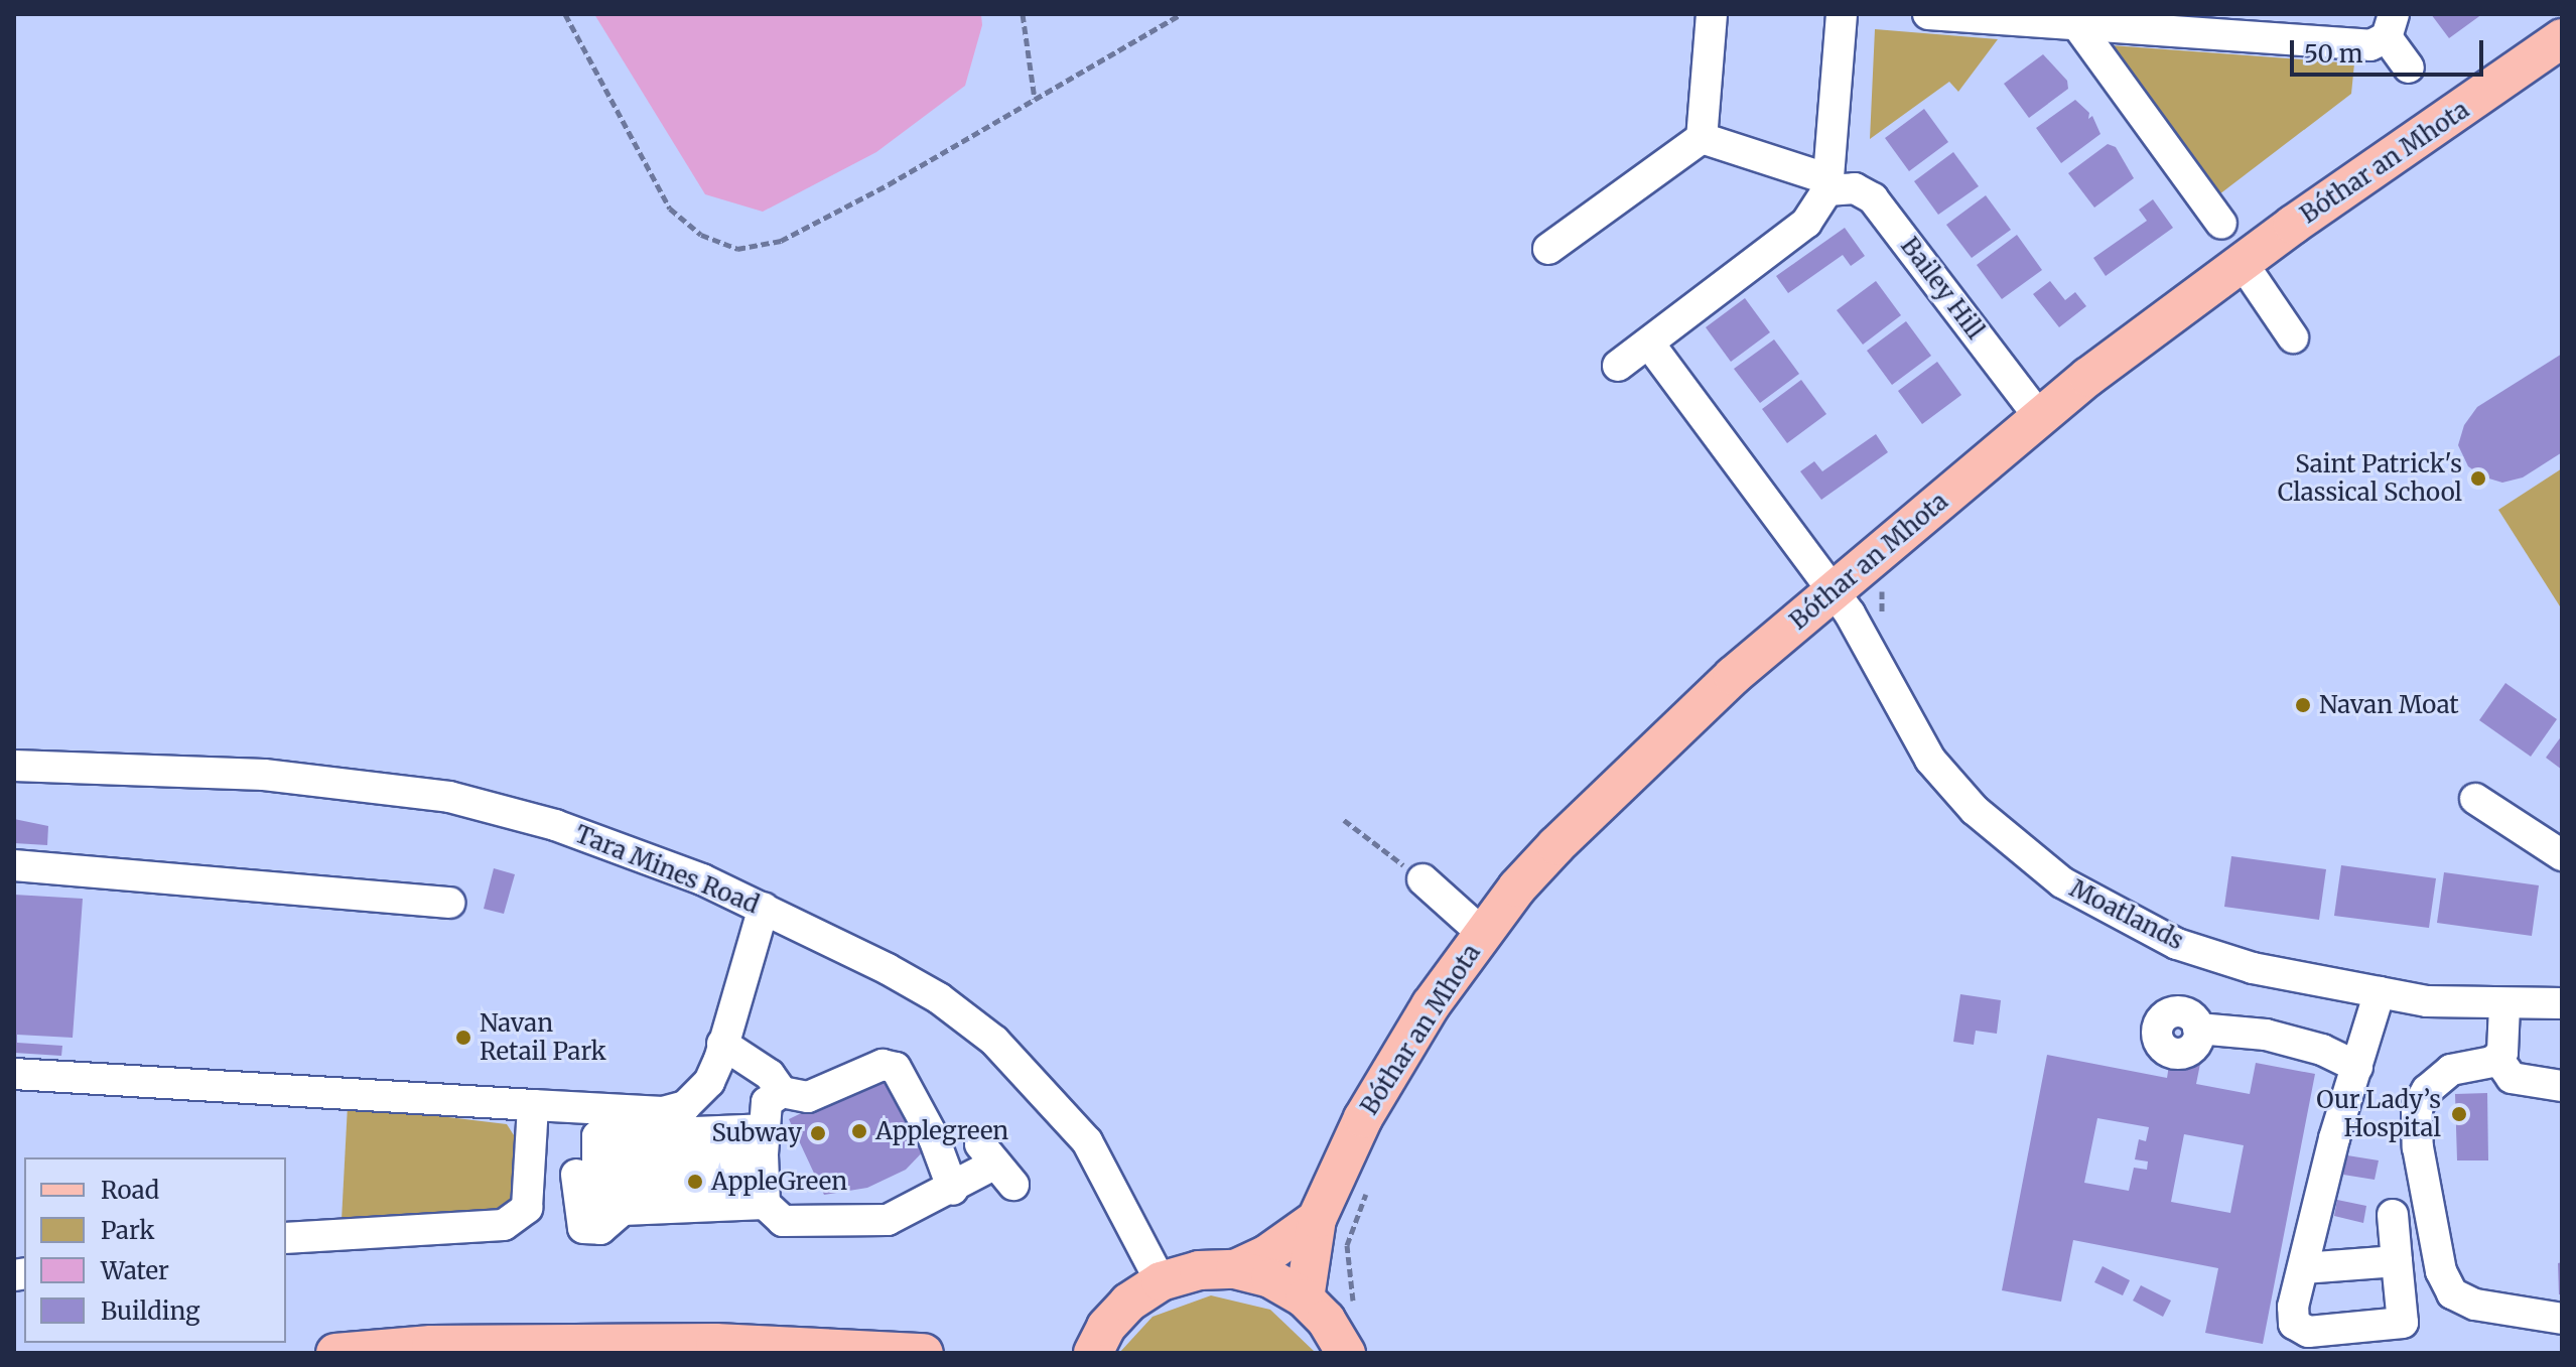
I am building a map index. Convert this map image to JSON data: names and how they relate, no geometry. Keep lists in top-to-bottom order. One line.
{"streets":{"main road":["Bóthar an Mhota"],"street":["Bailey Hill","Tara Mines Road","Moatlands"]},"crossings":[["Bóthar an Mhota","Bailey Hill"],["Bóthar an Mhota","Moatlands"]],"places":["Saint Patrick's Classical School","Navan Moat","Navan Retail Park","Our Lady’s Hospital","Applegreen","Subway","AppleGreen"],"legend":["Road","Park","Water","Building"],"scale_bar":"50 m"}
